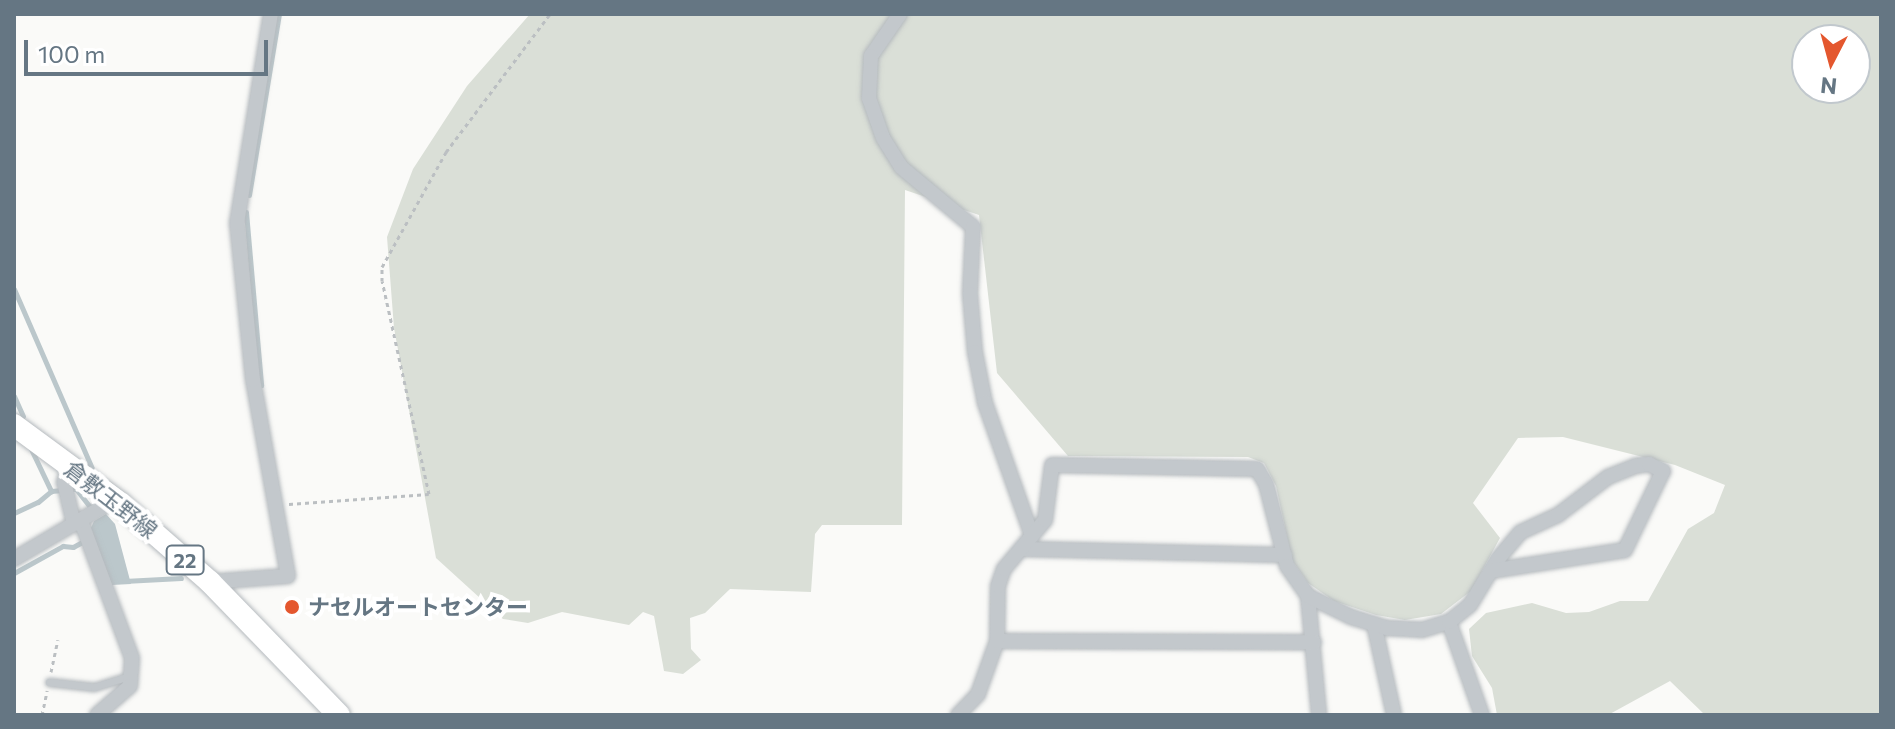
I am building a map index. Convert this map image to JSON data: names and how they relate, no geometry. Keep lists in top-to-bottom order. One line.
{"streets":{"main road":["倉敷玉野線","22"]},"places":["ナセルオートセンター"],"scale_bar":"100 m","north":"bottom"}
